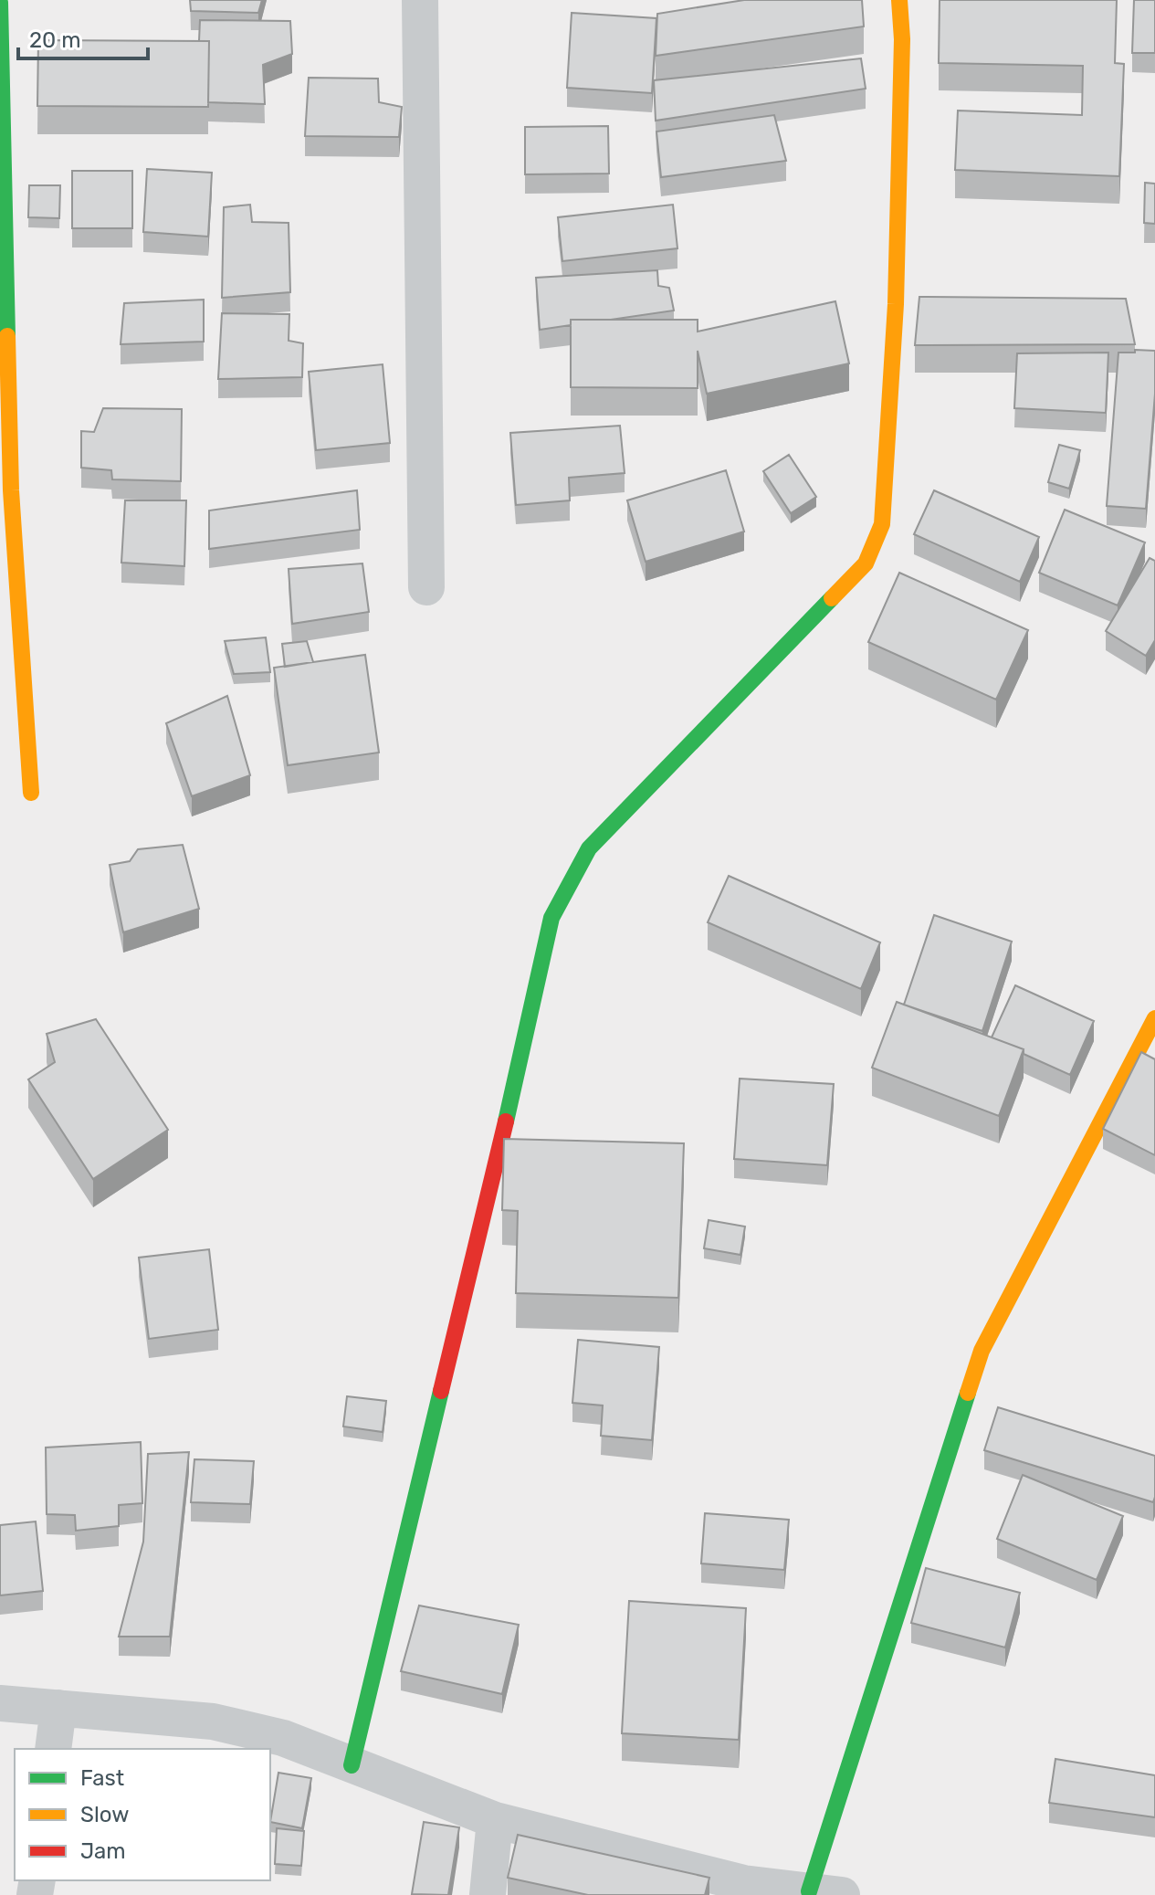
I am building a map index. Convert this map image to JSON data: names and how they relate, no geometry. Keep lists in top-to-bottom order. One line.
{"legend":["Fast","Slow","Jam"],"scale_bar":"20 m"}
